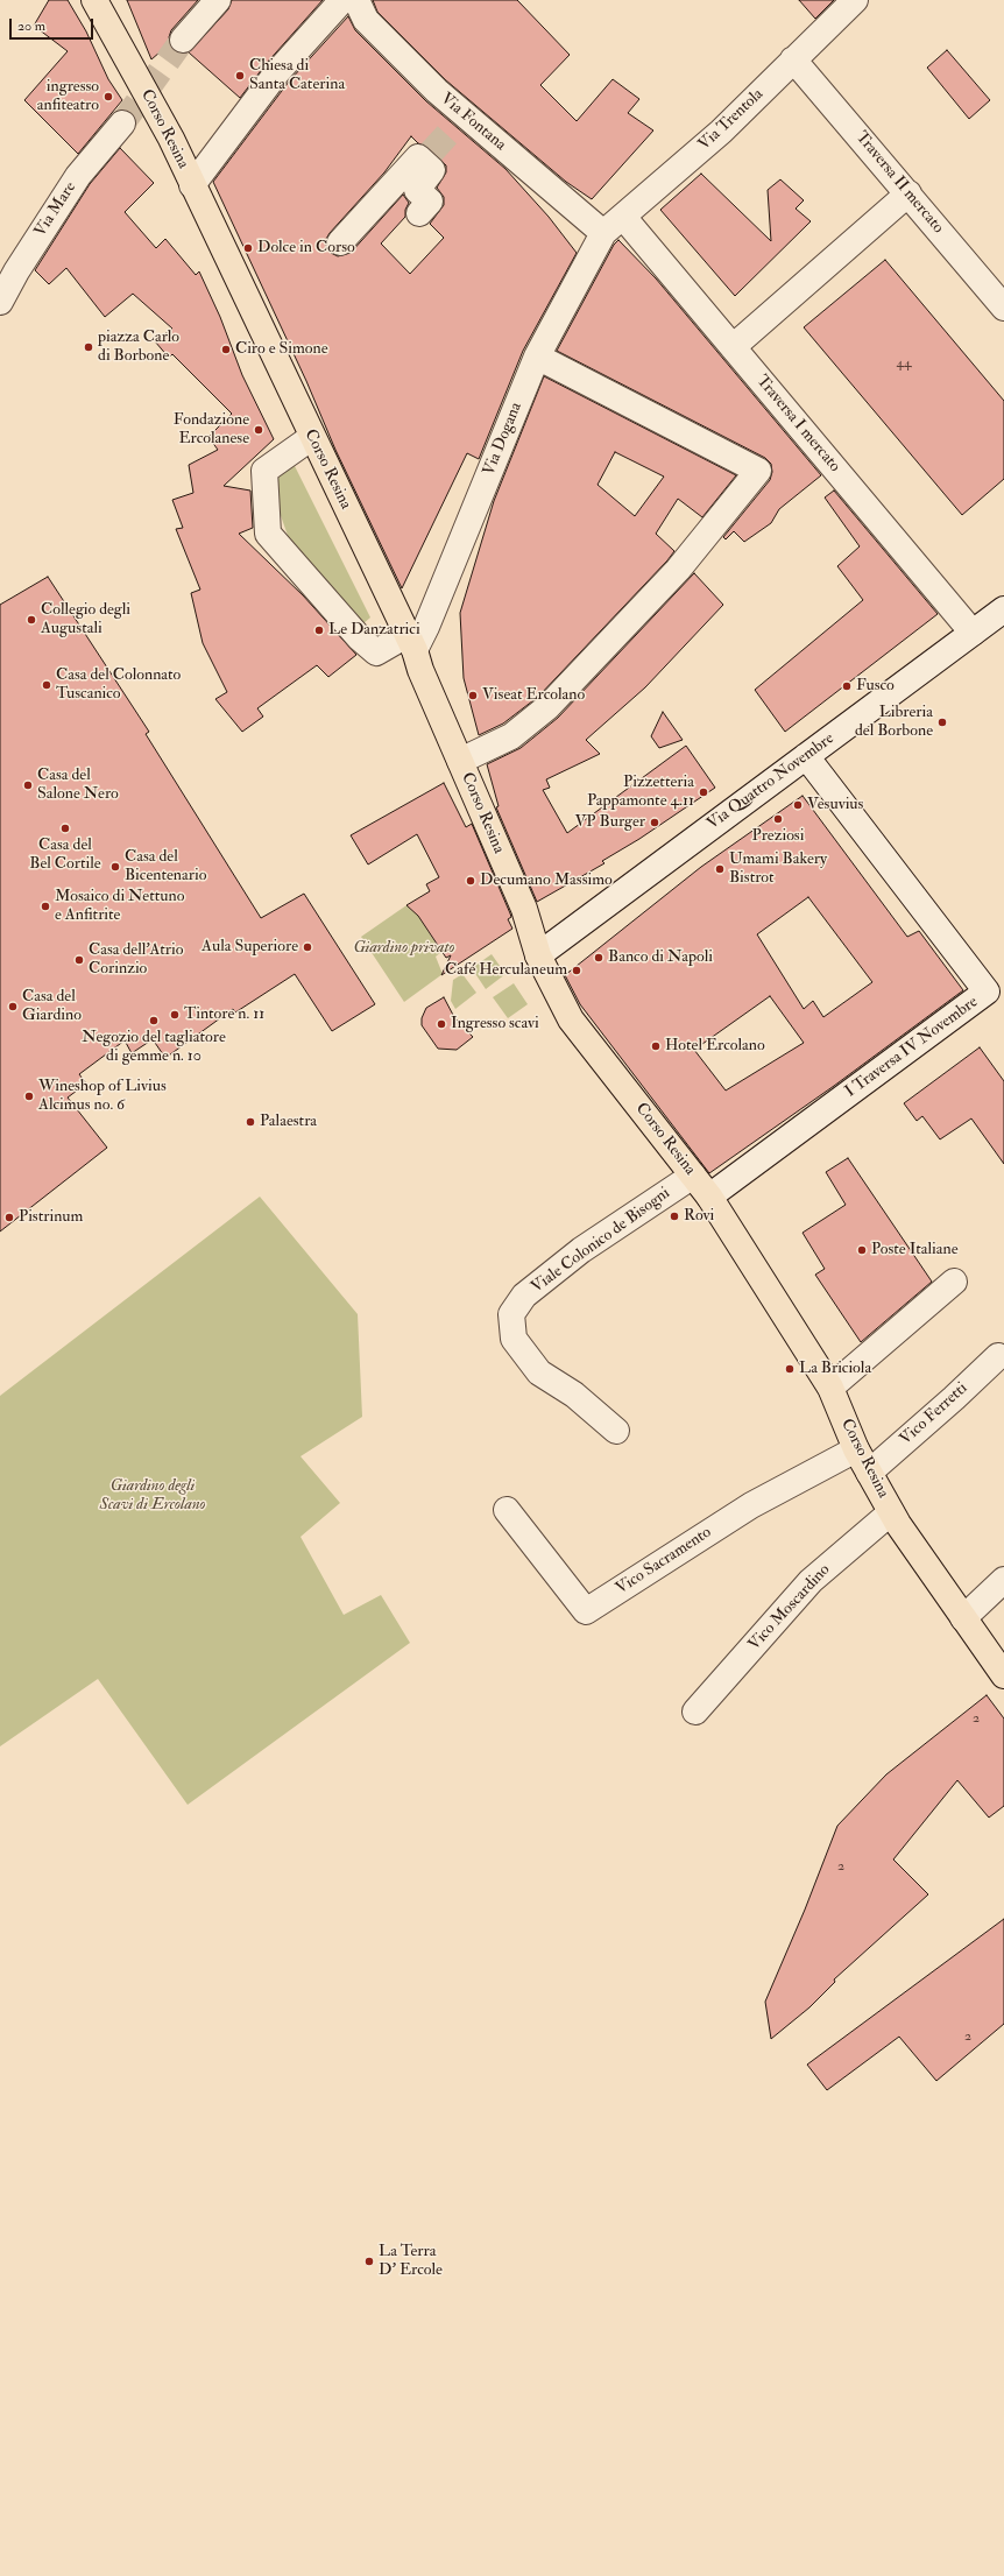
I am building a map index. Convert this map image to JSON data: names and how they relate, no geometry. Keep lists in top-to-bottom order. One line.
{"streets":{"main road":["Corso Resina"],"street":["Via Trentola","Via Fontana","Traversa II mercato","Via Mare","Traversa I mercato","Via Dogana","Via Quattro Novembre","I Traversa IV Novembre","Viale Colonico de Bisogni","Vico Ferretti","Vico Sacramento","Vico Moscardino"]},"crossings":[["Via Trentola","Via Fontana"],["Via Trentola","Traversa II mercato"],["Via Trentola","Traversa I mercato"],["Via Trentola","Via Dogana"],["Via Fontana","Via Dogana"],["Corso Resina","Via Dogana"],["Corso Resina","Via Quattro Novembre"],["Corso Resina","I Traversa IV Novembre"],["Corso Resina","Viale Colonico de Bisogni"],["Corso Resina","Vico Ferretti"],["Corso Resina","Vico Sacramento"],["Corso Resina","Vico Moscardino"],["Traversa I mercato","Via Quattro Novembre"],["Via Quattro Novembre","I Traversa IV Novembre"]],"parks":["Giardino privato","Giardino degli Scavi di Ercolano"],"places":["Chiesa di Santa Caterina","ingresso anfiteatro","Dolce in Corso","piazza Carlo di Borbone","Ciro e Simone","Fondazione Ercolanese","Collegio degli Augustali","Le Danzatrici","Casa del Colonnato Tuscanico","Fusco","Viseat Ercolano","Libreria del Borbone","Casa del Salone Nero","Pizzetteria Pappamonte 4.11","Vesuvius","Preziosi","VP Burger","Casa del Bel Cortile","Casa del Bicentenario","Umami Bakery Bistrot","Decumano Massimo","Mosaico di Nettuno e Anfitrite","Aula Superiore","Banco di Napoli","Casa dell'Atrio Corinzio","Café Herculaneum","Casa del Giardino","Tintore n. 11","Negozio del tagliatore di gemme n. 10","Ingresso scavi","Hotel Ercolano","Wineshop of Livius Alcimus no. 6","Palaestra","Rovi","Pistrinum","Poste Italiane","La Briciola","La Terra D' Ercole"],"house_numbers":["44","2","2","2"],"scale_bar":"20 m"}
